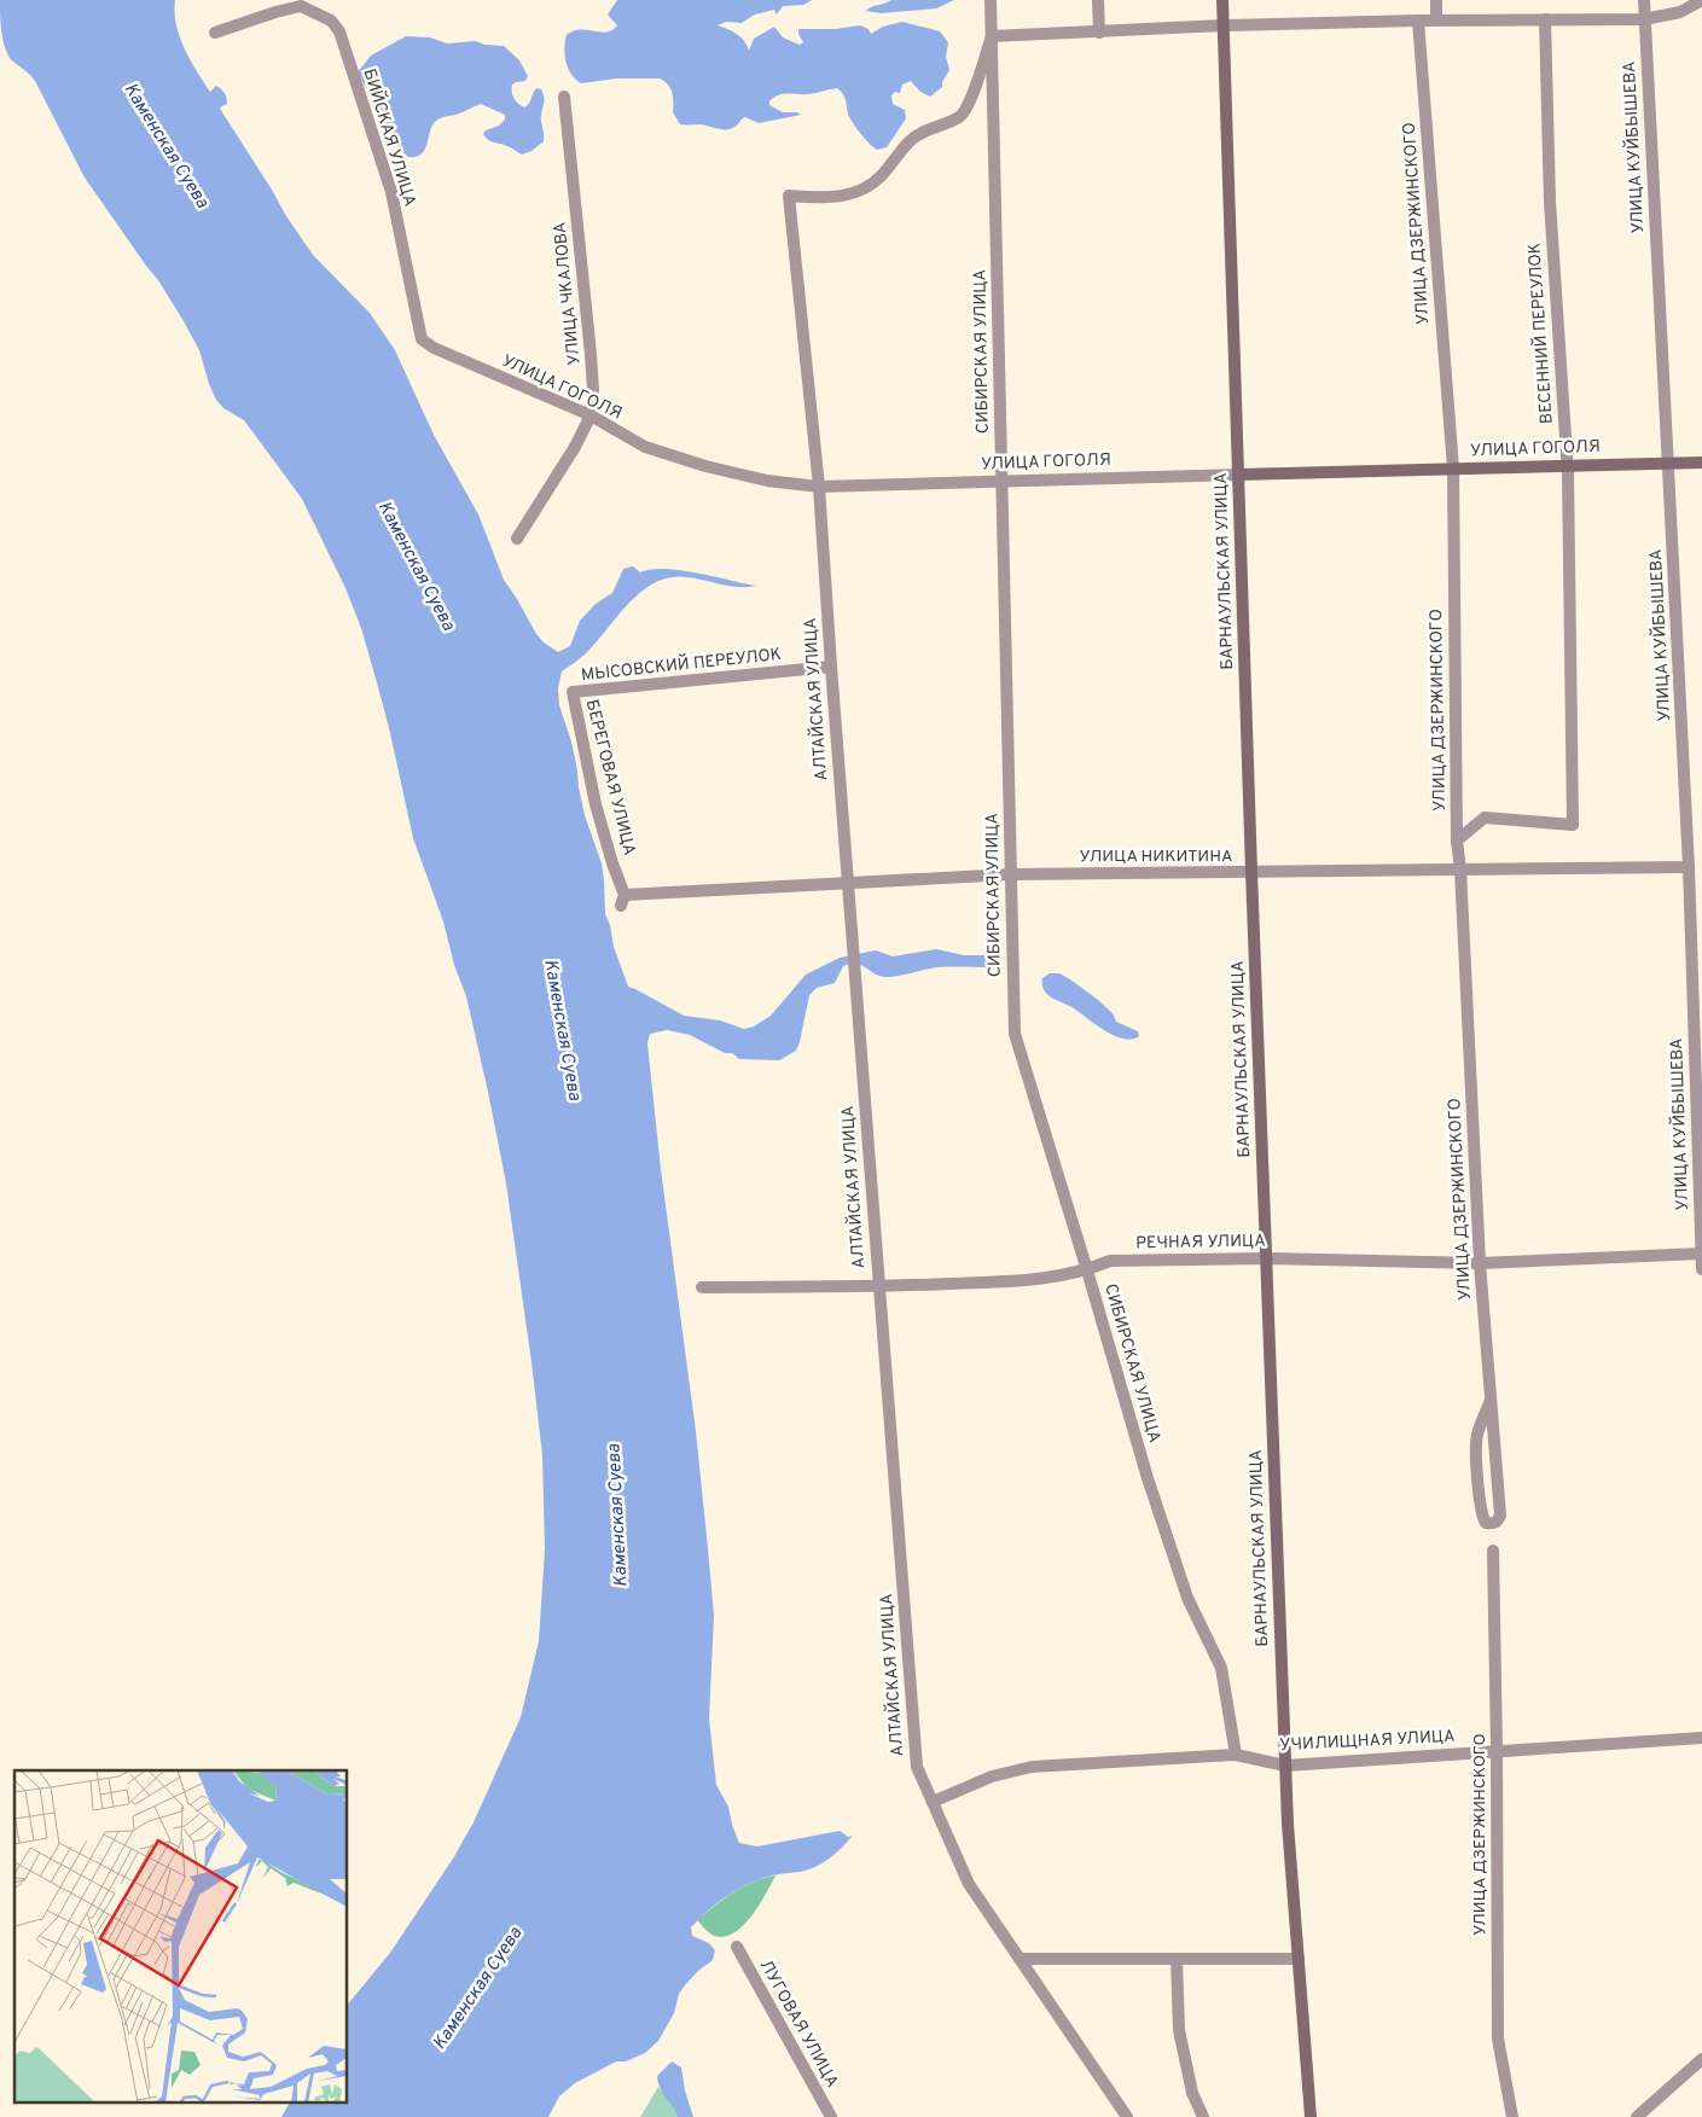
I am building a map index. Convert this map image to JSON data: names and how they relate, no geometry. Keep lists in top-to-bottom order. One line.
{"streets":{"street":["БИЙСКАЯ УЛИЦА","УЛИЦА КУЙБЫШЕВА","УЛИЦА ДЗЕРЖИНСКОГО","УЛИЦА ЧКАЛОВА","ВЕСЕННИЙ ПЕРЕУЛОК","СИБИРСКАЯ УЛИЦА","УЛИЦА ГОГОЛЯ","БАРНАУЛЬСКАЯ УЛИЦА","МЫСОВСКИЙ ПЕРЕУЛОК","АЛТАЙСКАЯ УЛИЦА","БЕРЕГОВАЯ УЛИЦА","УЛИЦА НИКИТИНА","РЕЧНАЯ УЛИЦА","УЧИЛИЩНАЯ УЛИЦА","ЛУГОВАЯ УЛИЦА"]},"crossings":[["БИЙСКАЯ УЛИЦА","УЛИЦА ГОГОЛЯ"],["УЛИЦА КУЙБЫШЕВА","УЛИЦА ГОГОЛЯ"],["УЛИЦА КУЙБЫШЕВА","УЛИЦА НИКИТИНА"],["УЛИЦА КУЙБЫШЕВА","РЕЧНАЯ УЛИЦА"],["УЛИЦА ДЗЕРЖИНСКОГО","ВЕСЕННИЙ ПЕРЕУЛОК"],["УЛИЦА ДЗЕРЖИНСКОГО","УЛИЦА ГОГОЛЯ"],["УЛИЦА ДЗЕРЖИНСКОГО","УЛИЦА НИКИТИНА"],["УЛИЦА ДЗЕРЖИНСКОГО","РЕЧНАЯ УЛИЦА"],["УЛИЦА ДЗЕРЖИНСКОГО","УЧИЛИЩНАЯ УЛИЦА"],["УЛИЦА ЧКАЛОВА","УЛИЦА ГОГОЛЯ"],["ВЕСЕННИЙ ПЕРЕУЛОК","УЛИЦА ГОГОЛЯ"],["СИБИРСКАЯ УЛИЦА","УЛИЦА ГОГОЛЯ"],["СИБИРСКАЯ УЛИЦА","АЛТАЙСКАЯ УЛИЦА"],["СИБИРСКАЯ УЛИЦА","УЛИЦА НИКИТИНА"],["СИБИРСКАЯ УЛИЦА","РЕЧНАЯ УЛИЦА"],["СИБИРСКАЯ УЛИЦА","УЧИЛИЩНАЯ УЛИЦА"],["УЛИЦА ГОГОЛЯ","БАРНАУЛЬСКАЯ УЛИЦА"],["УЛИЦА ГОГОЛЯ","АЛТАЙСКАЯ УЛИЦА"],["БАРНАУЛЬСКАЯ УЛИЦА","УЛИЦА НИКИТИНА"],["БАРНАУЛЬСКАЯ УЛИЦА","РЕЧНАЯ УЛИЦА"],["БАРНАУЛЬСКАЯ УЛИЦА","УЧИЛИЩНАЯ УЛИЦА"],["МЫСОВСКИЙ ПЕРЕУЛОК","АЛТАЙСКАЯ УЛИЦА"],["МЫСОВСКИЙ ПЕРЕУЛОК","БЕРЕГОВАЯ УЛИЦА"],["АЛТАЙСКАЯ УЛИЦА","УЛИЦА НИКИТИНА"],["АЛТАЙСКАЯ УЛИЦА","РЕЧНАЯ УЛИЦА"],["АЛТАЙСКАЯ УЛИЦА","УЧИЛИЩНАЯ УЛИЦА"],["БЕРЕГОВАЯ УЛИЦА","УЛИЦА НИКИТИНА"]],"water":["Каменская Суева"]}
